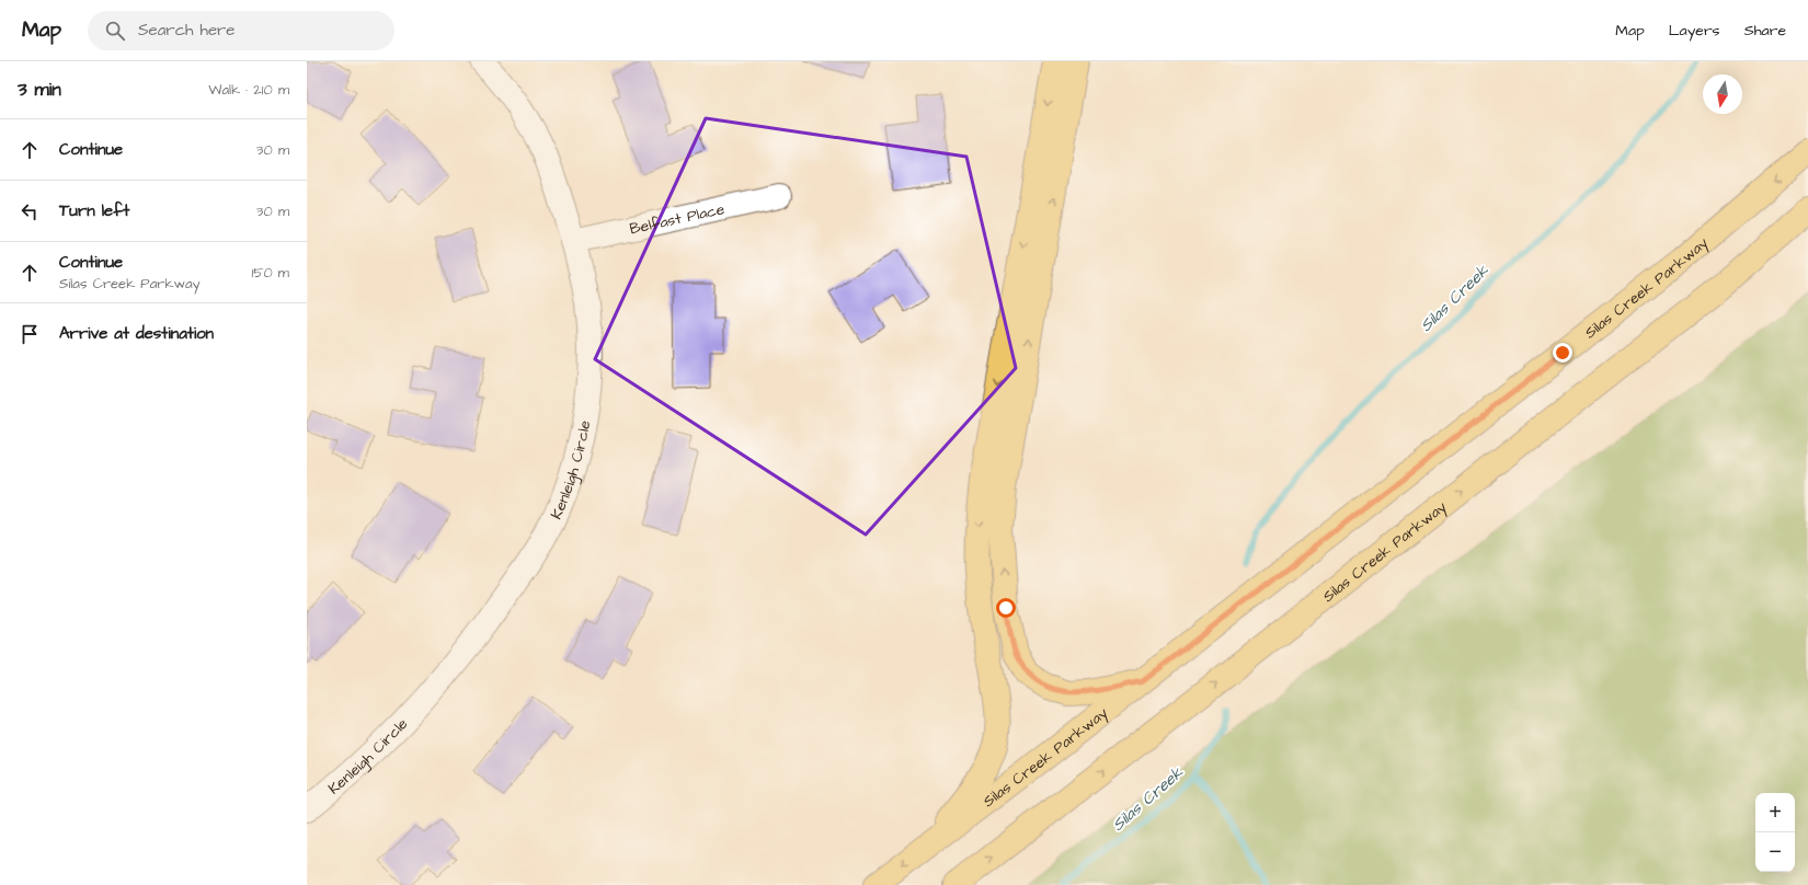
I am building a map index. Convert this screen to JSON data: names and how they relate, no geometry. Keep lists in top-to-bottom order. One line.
{"streets":{"main road":["Silas Creek Parkway"],"street":["Belfast Place","Kenleigh Circle"]},"crossings":[["Belfast Place","Kenleigh Circle"]],"water":["Silas Creek"],"north":"bottom","page":{"header":"Map","search":"Search here","nav":["Map","Layers","Share"],"heading":["3 min","Walk · 210 m"],"list":[["Continue","30 m"],["Turn left","30 m"],["Continue","Silas Creek Parkway","150 m"],"Arrive at destination"],"map_buttons":["+","−"]}}
